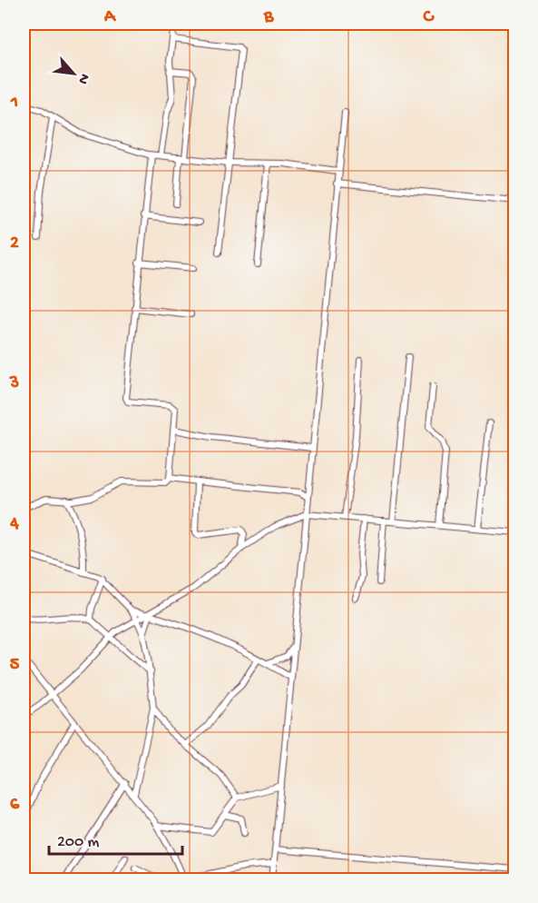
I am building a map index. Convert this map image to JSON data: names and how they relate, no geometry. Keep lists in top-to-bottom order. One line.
{"scale_bar":"200 m","north":"bottom right","grid":{"columns":["A","B","C"],"rows":["1","2","3","4","5","6"]}}
